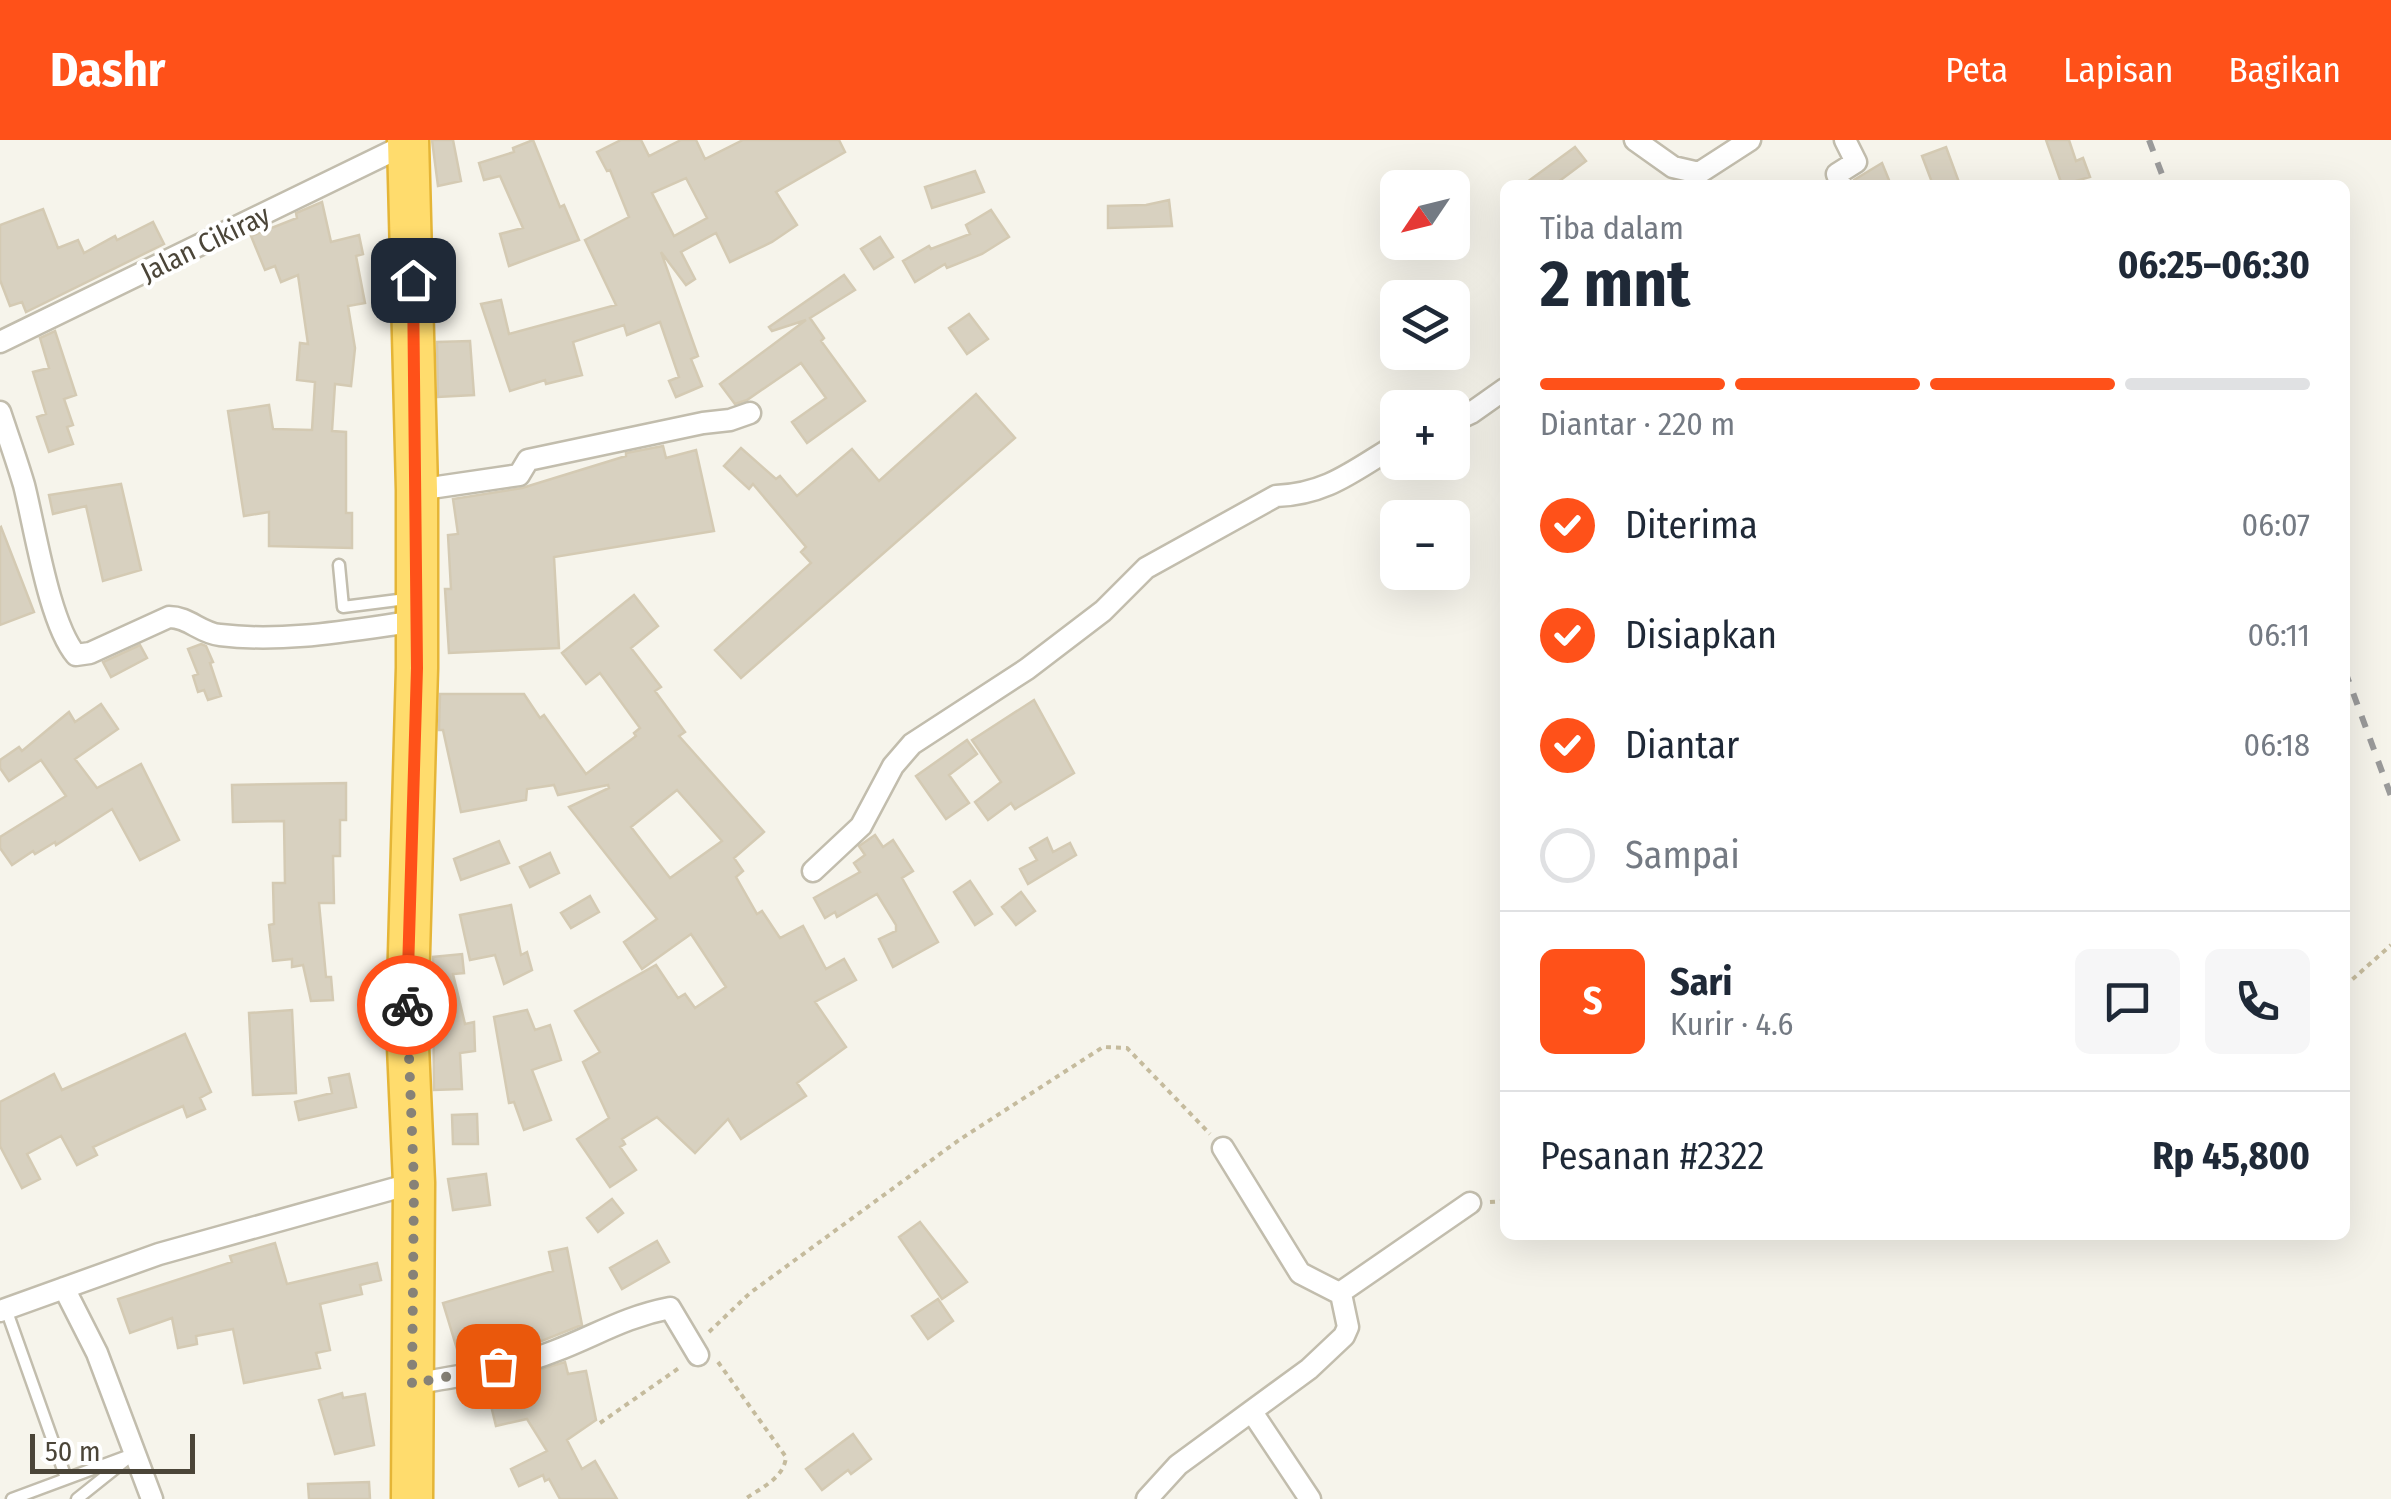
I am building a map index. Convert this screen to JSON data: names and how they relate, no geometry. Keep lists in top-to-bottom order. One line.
{"streets":{"street":["Jalan Cikiray"]},"scale_bar":"50 m","north":"bottom left","page":{"header":"Dashr","nav":["Peta","Lapisan","Bagikan"],"map_buttons":["+","−"],"heading":["2 mnt","Tiba dalam","06:25–06:30"],"panel":["Sari","Kurir · 4.6","Pesanan #2322","Rp 45,800"],"bar":"Diantar · 220 m","list":[["Diterima","06:07"],["Disiapkan","06:11"],["Diantar","06:18"],"Sampai"],"round":"S","scale":"50 m"}}
